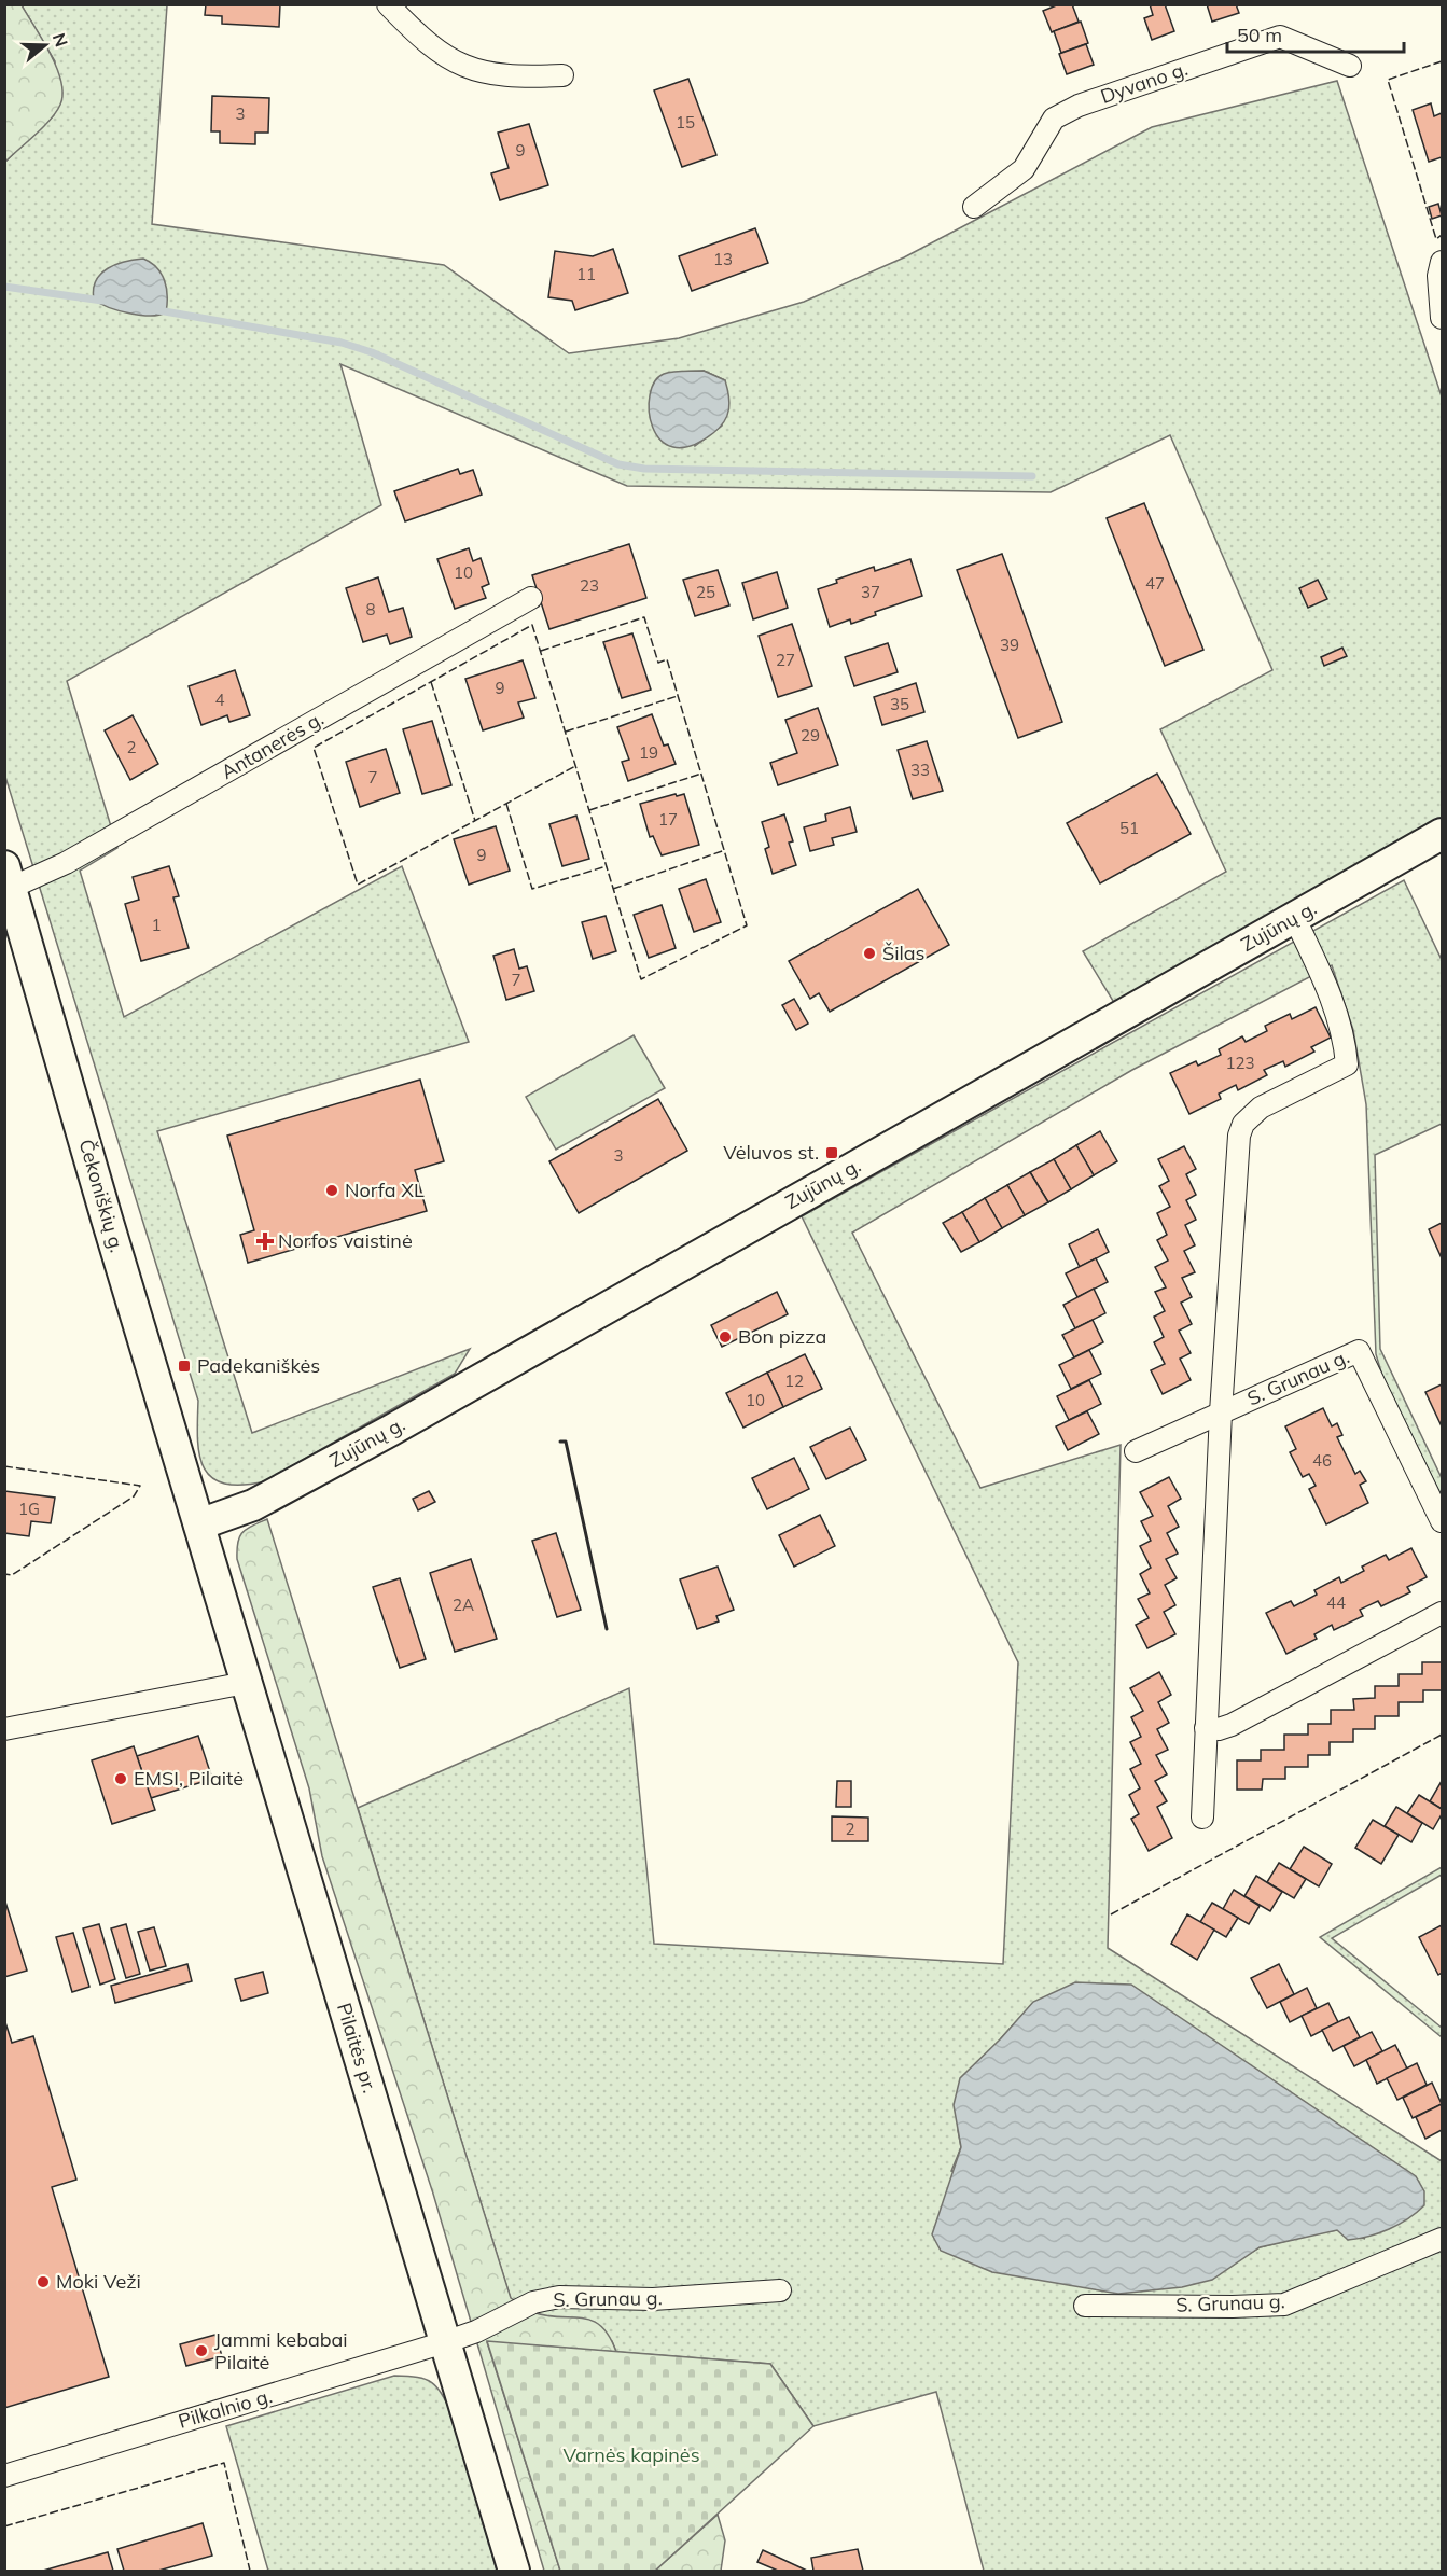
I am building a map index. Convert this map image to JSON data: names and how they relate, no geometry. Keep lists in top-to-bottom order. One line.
{"streets":{"main road":["Zujūnų g.","Čekoniškių g.","Pilaitės pr."],"street":["Dyvano g.","Antanerės g.","S. Grunau g.","Pilkalnio g."]},"crossings":[["Antanerės g.","Čekoniškių g."],["Zujūnų g.","Čekoniškių g."],["Zujūnų g.","Pilaitės pr."],["Čekoniškių g.","Pilaitės pr."],["S. Grunau g.","Pilaitės pr."],["S. Grunau g.","Pilkalnio g."],["Pilaitės pr.","Pilkalnio g."]],"parks":["Varnės kapinės"],"places":{"other":["Šilas","Norfa XL","Bon pizza","EMSI, Pilaitė","Moki Veži","Jammi kebabai Pilaitė"],"transit":["Vėluvos st.","Padekaniškės"],"health":["Norfos vaistinė"]},"house_numbers":["3","15","9","13","11","10","47","23","25","37","8","39","27","9","4","35","29","2","19","33","7","17","51","9","1","7","123","3","12","10","46","1G","44","2A","2"],"scale_bar":"50 m","north":"right"}
